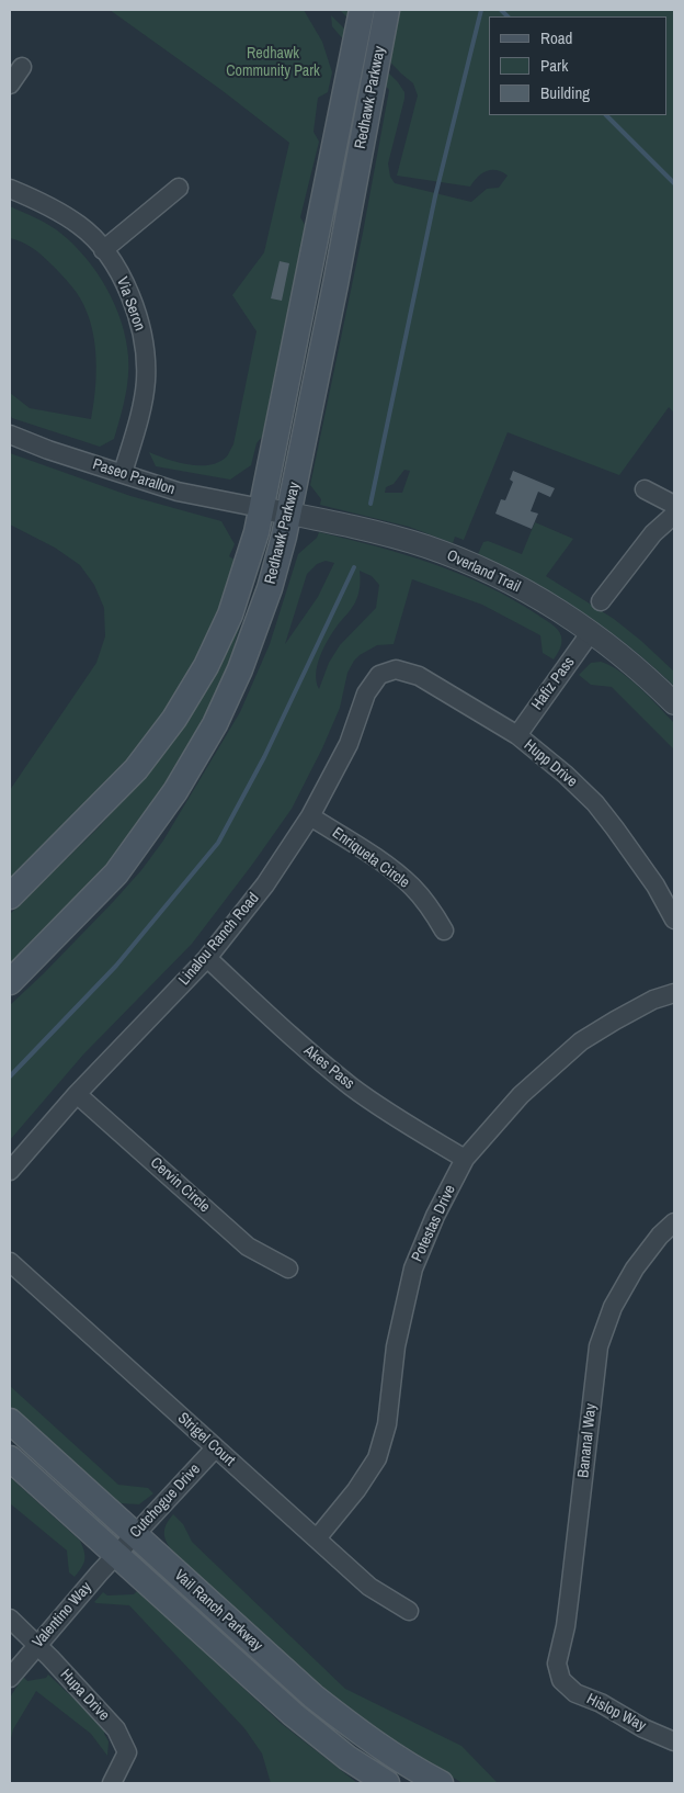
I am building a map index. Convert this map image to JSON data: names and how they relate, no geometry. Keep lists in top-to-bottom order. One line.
{"streets":{"main road":["Redhawk Parkway","Vail Ranch Parkway"],"street":["Via Seron","Paseo Parallon","Overland Trail","Hafiz Pass","Hupp Drive","Enriqueta Circle","Linalou Ranch Road","Akes Pass","Cervin Circle","Potestas Drive","Strigel Court","Bananal Way","Cutchogue Drive","Valentino Way","Hupa Drive","Hislop Way"]},"crossings":[["Redhawk Parkway","Paseo Parallon"],["Redhawk Parkway","Overland Trail"],["Via Seron","Paseo Parallon"],["Paseo Parallon","Overland Trail"],["Overland Trail","Hafiz Pass"],["Hafiz Pass","Hupp Drive"],["Hupp Drive","Linalou Ranch Road"],["Enriqueta Circle","Linalou Ranch Road"],["Linalou Ranch Road","Akes Pass"],["Linalou Ranch Road","Cervin Circle"],["Akes Pass","Potestas Drive"],["Potestas Drive","Strigel Court"],["Strigel Court","Cutchogue Drive"],["Bananal Way","Hislop Way"],["Cutchogue Drive","Vail Ranch Parkway"],["Cutchogue Drive","Valentino Way"],["Vail Ranch Parkway","Valentino Way"],["Valentino Way","Hupa Drive"]],"parks":["Redhawk Community Park"],"legend":["Road","Park","Building"]}
